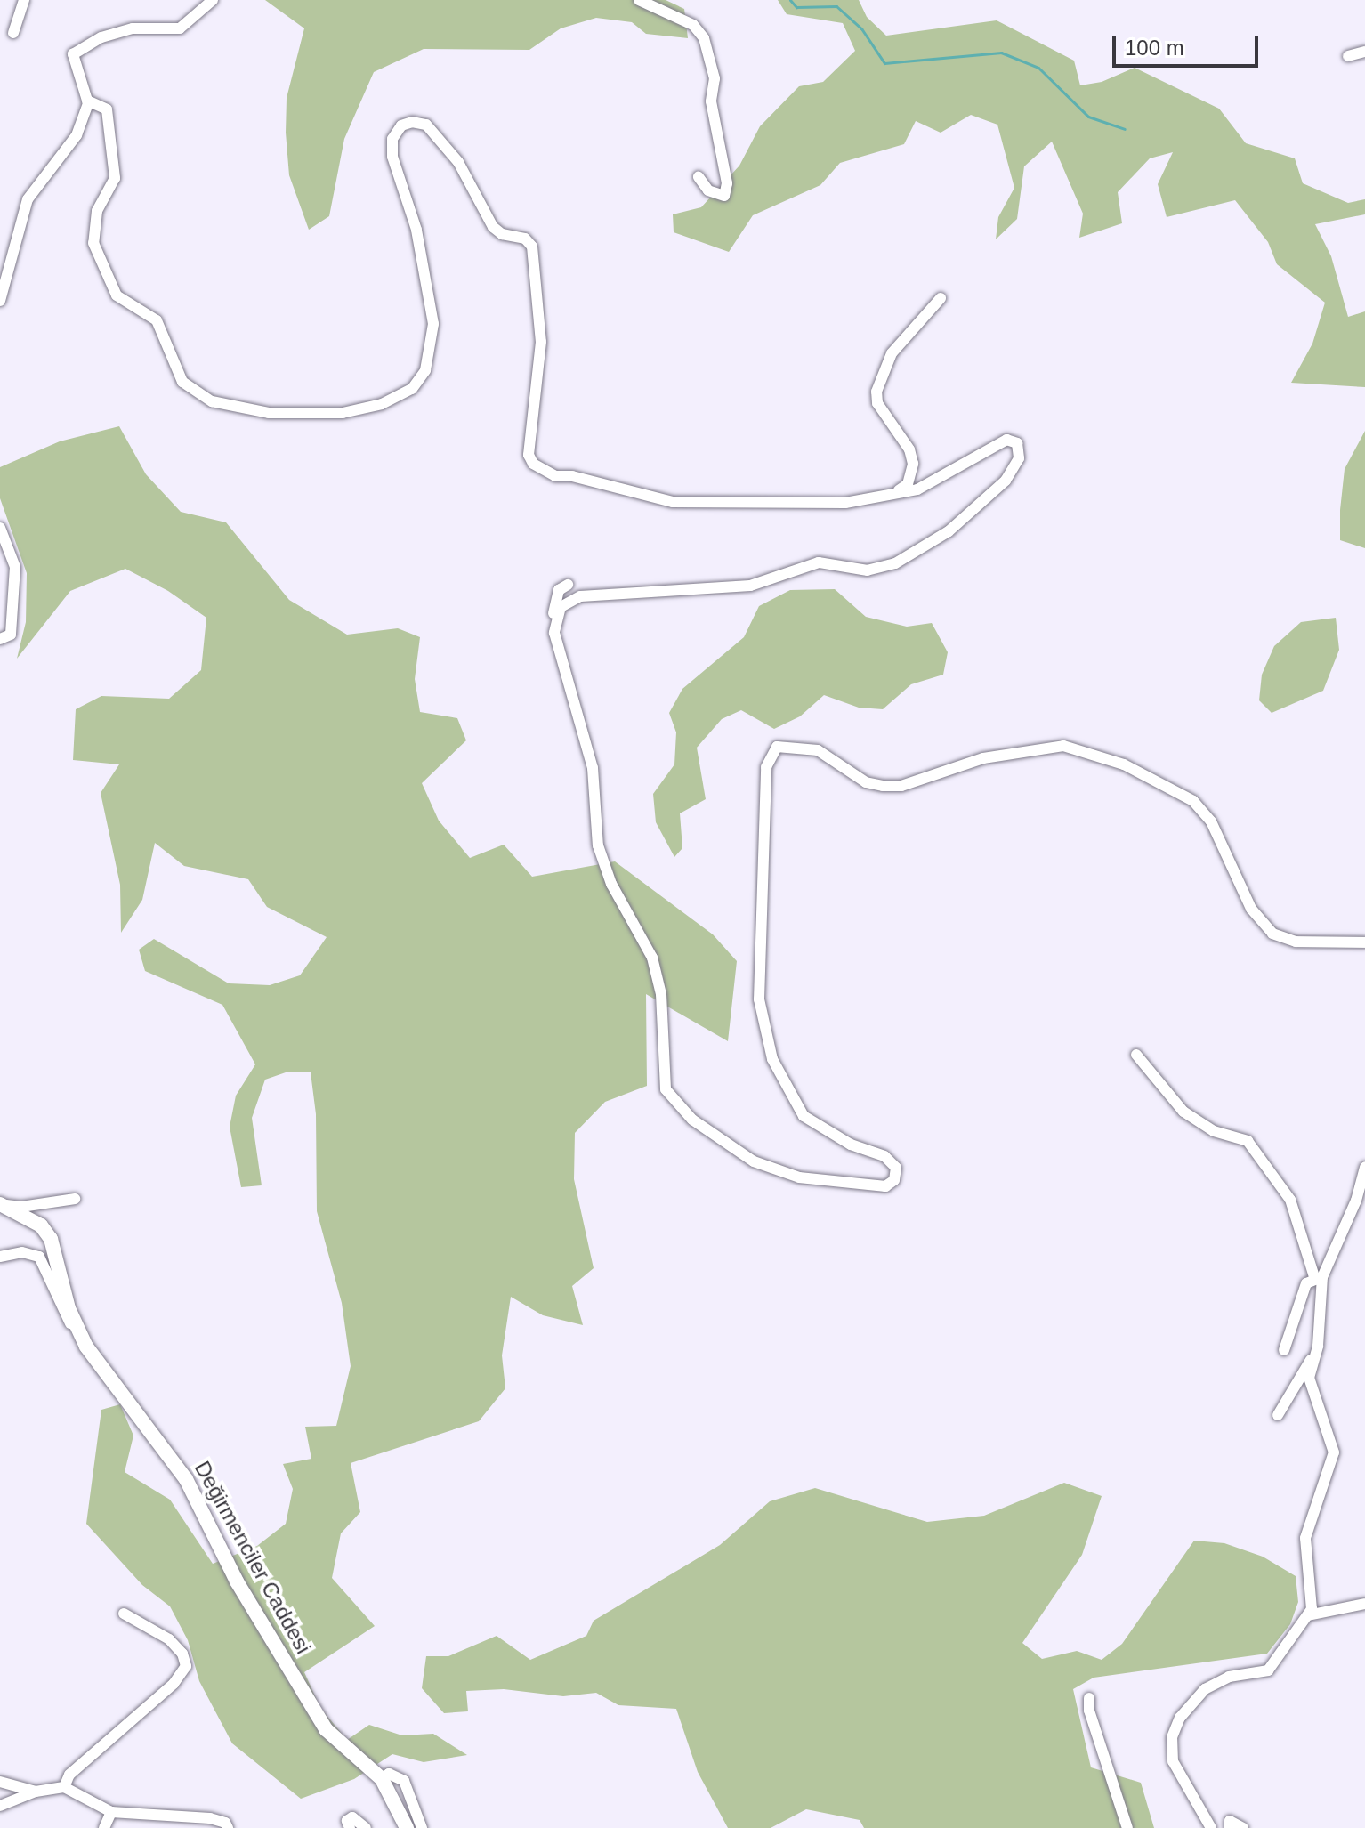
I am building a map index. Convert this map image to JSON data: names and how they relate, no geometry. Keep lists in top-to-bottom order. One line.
{"streets":{"main road":["Değirmenciler Caddesi"]},"scale_bar":"100 m"}
